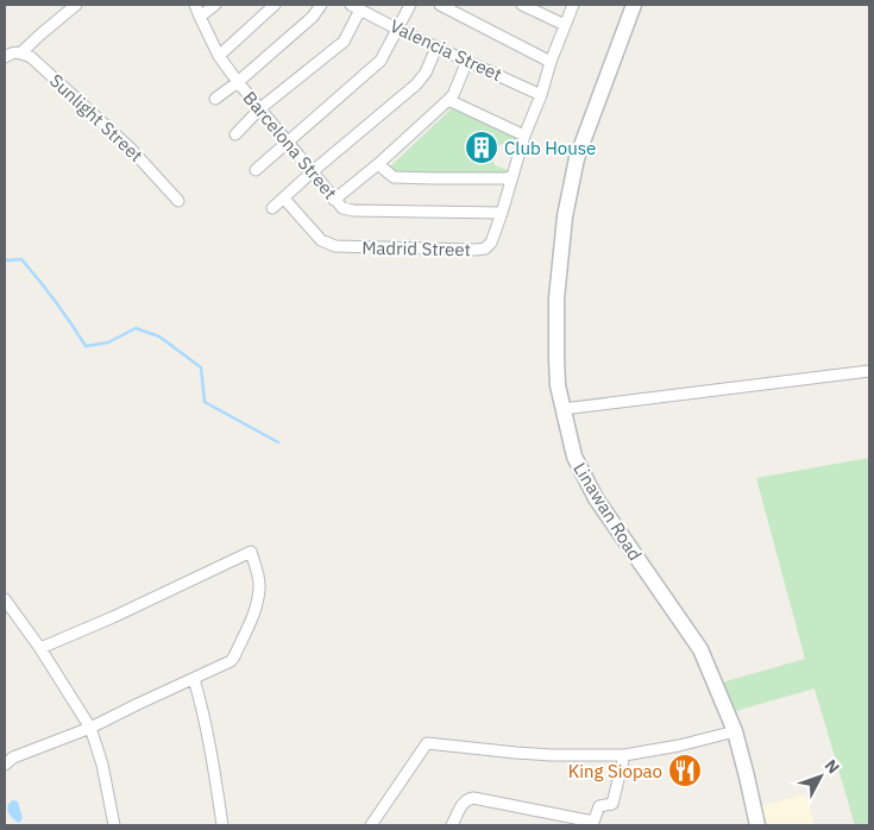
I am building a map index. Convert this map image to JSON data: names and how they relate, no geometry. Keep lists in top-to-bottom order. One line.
{"streets":{"street":["Valencia Street","Sunlight Street","Barcelona Street","Madrid Street","Linawan Road"]},"crossings":[["Valencia Street","Madrid Street"],["Barcelona Street","Madrid Street"]],"places":{"building":["Club House"],"restaurant":["King Siopao"]},"north":"top right"}
